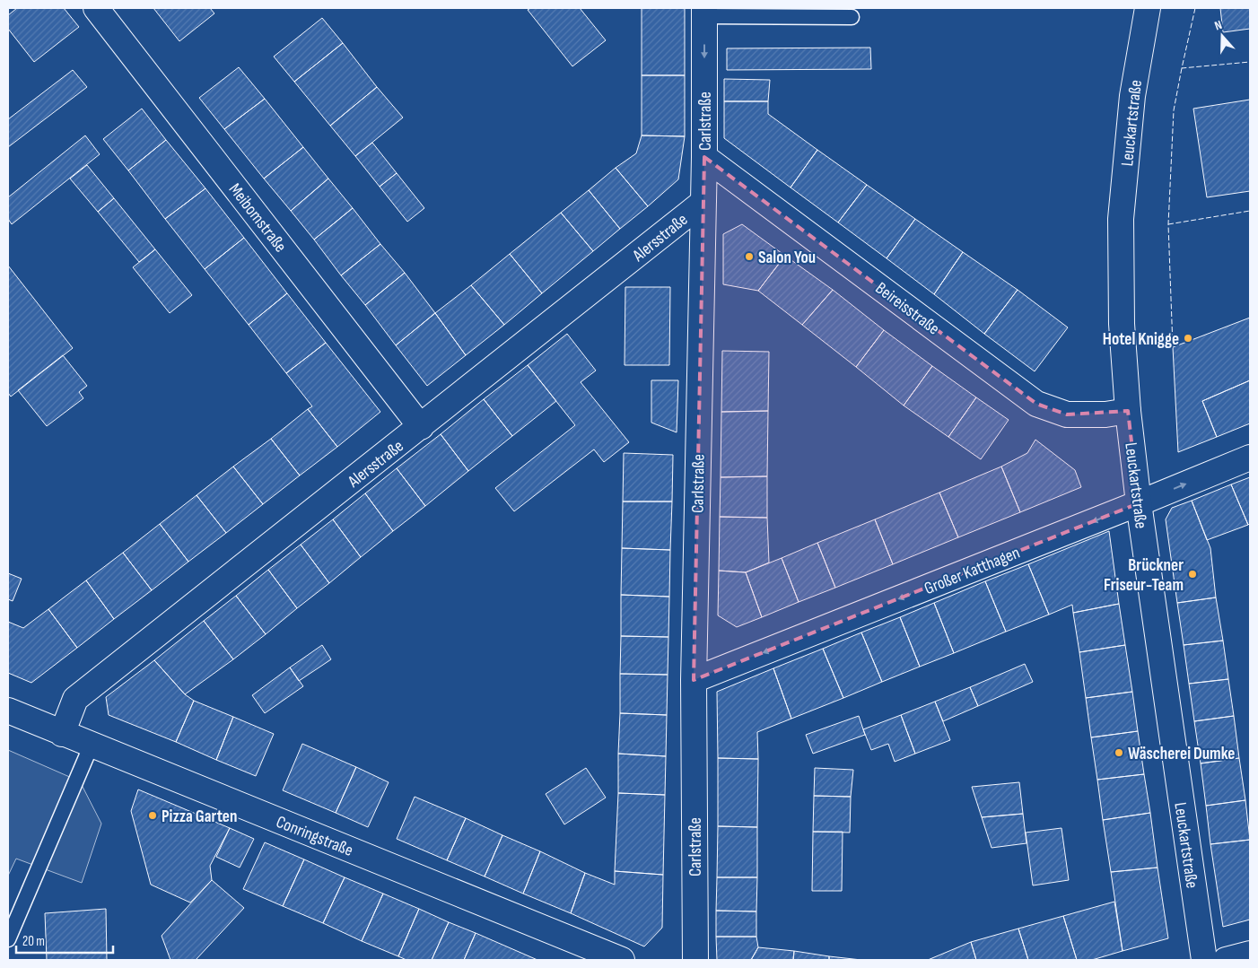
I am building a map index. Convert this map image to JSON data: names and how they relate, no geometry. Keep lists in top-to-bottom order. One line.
{"streets":{"street":["Carlstraße","Leuckartstraße","Meibomstraße","Alersstraße","Beireisstraße","Großer Katthagen","Conringstraße"]},"crossings":[["Carlstraße","Alersstraße"],["Carlstraße","Beireisstraße"],["Carlstraße","Großer Katthagen"],["Leuckartstraße","Beireisstraße"],["Leuckartstraße","Großer Katthagen"],["Meibomstraße","Alersstraße"],["Alersstraße","Conringstraße"]],"places":["Salon You","Hotel Knigge","Brückner Friseur-Team","Wäscherei Dumke","Pizza Garten"],"scale_bar":"20 m","north":"top"}
